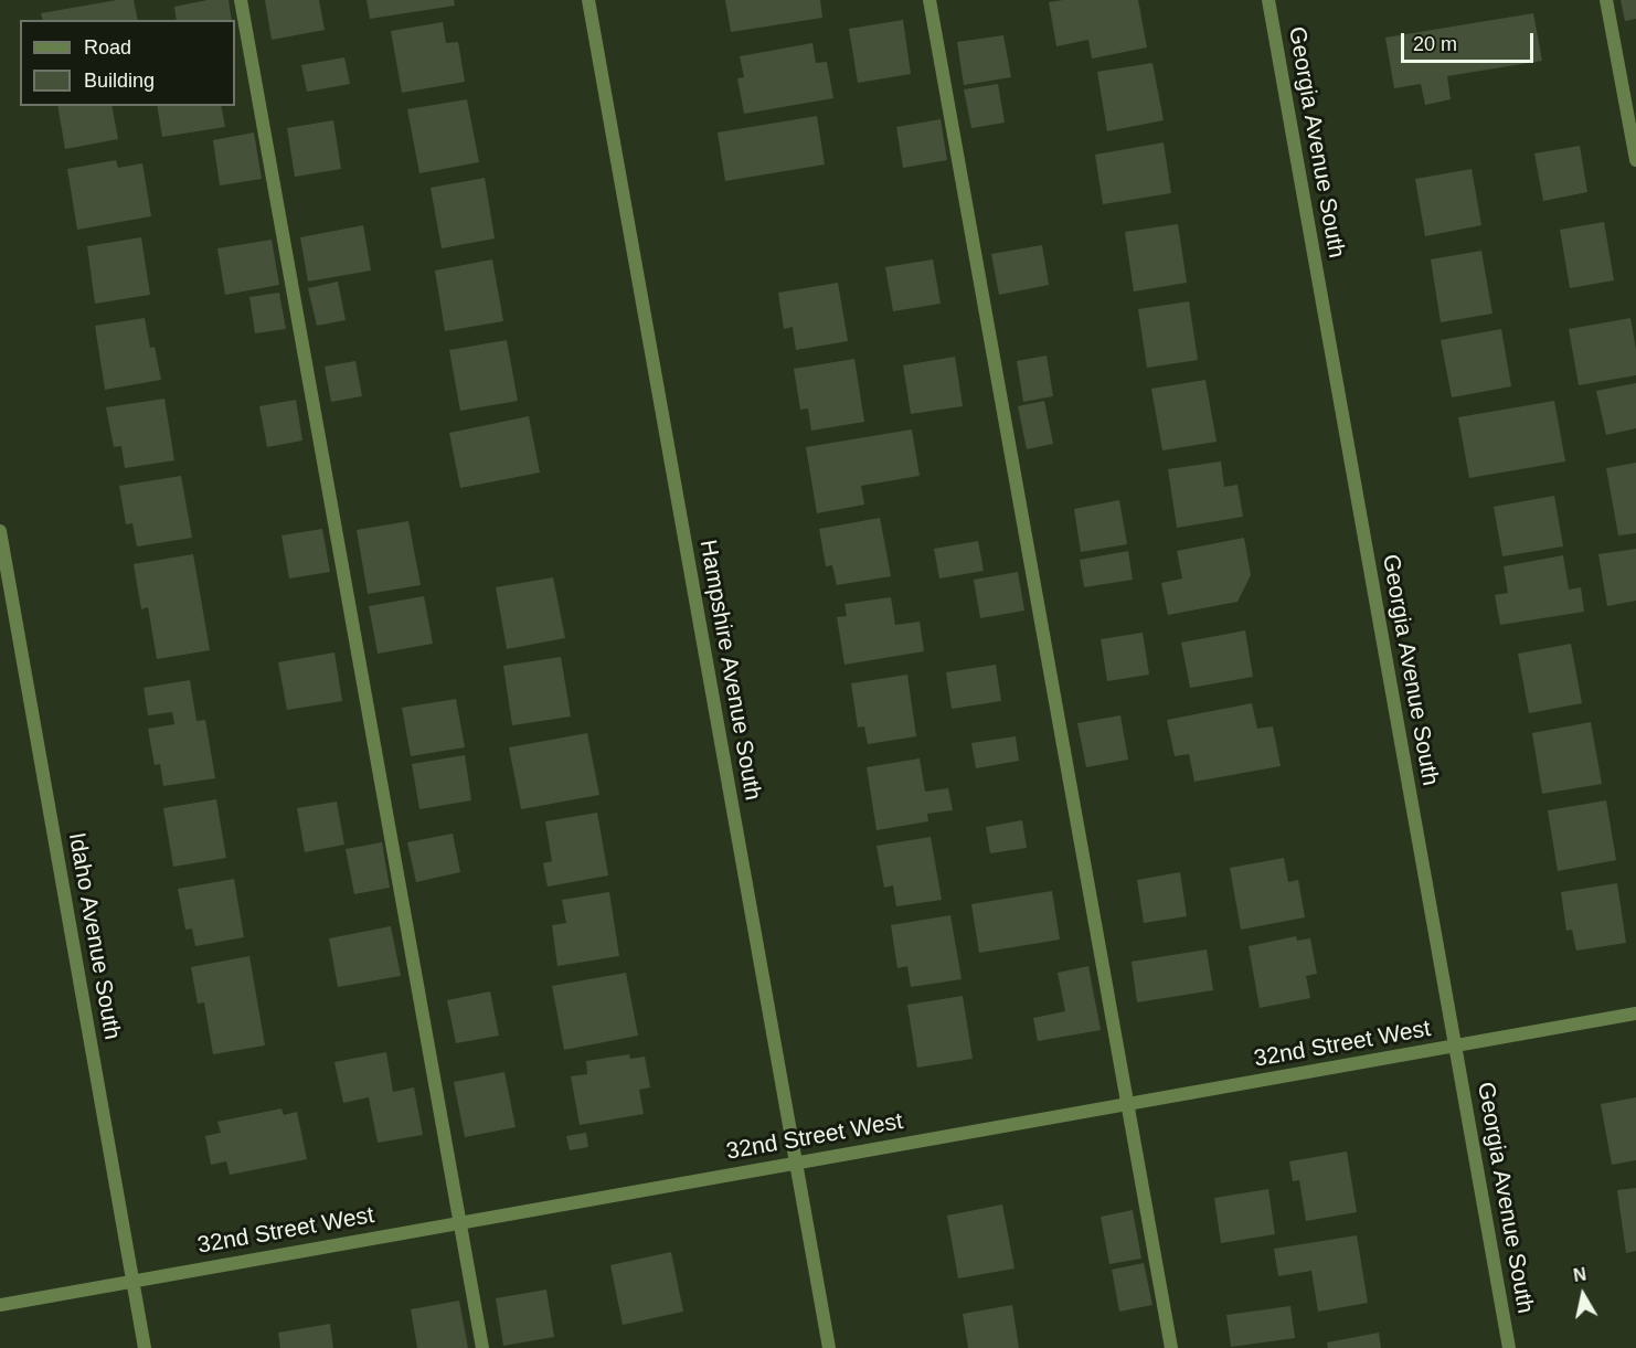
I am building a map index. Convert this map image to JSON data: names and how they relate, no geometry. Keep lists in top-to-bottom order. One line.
{"streets":{"street":["Georgia Avenue South","Hampshire Avenue South","Idaho Avenue South","32nd Street West"]},"crossings":[["Georgia Avenue South","32nd Street West"],["Hampshire Avenue South","32nd Street West"],["Idaho Avenue South","32nd Street West"]],"legend":["Road","Building"],"scale_bar":"20 m","north":"top"}
